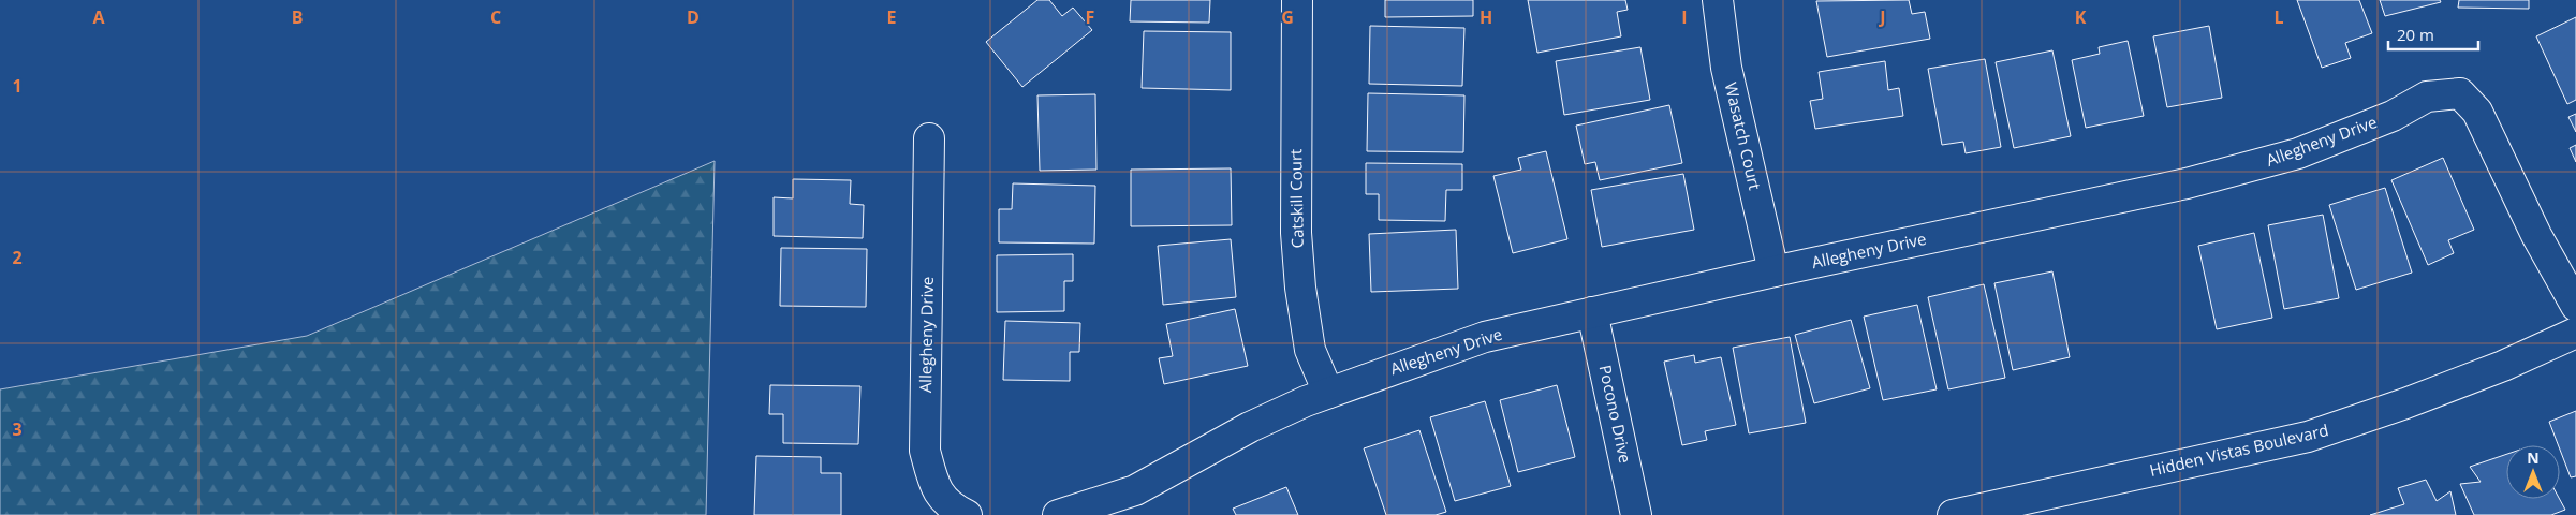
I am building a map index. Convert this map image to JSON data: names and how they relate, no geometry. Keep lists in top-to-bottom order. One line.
{"streets":{"street":["Wasatch Court","Allegheny Drive","Catskill Court","Pocono Drive","Hidden Vistas Boulevard"]},"crossings":[["Wasatch Court","Allegheny Drive"],["Allegheny Drive","Catskill Court"],["Allegheny Drive","Pocono Drive"]],"scale_bar":"20 m","north":"top","grid":{"columns":["A","B","C","D","E","F","G","H","I","J","K","L"],"rows":["1","2","3"]}}
